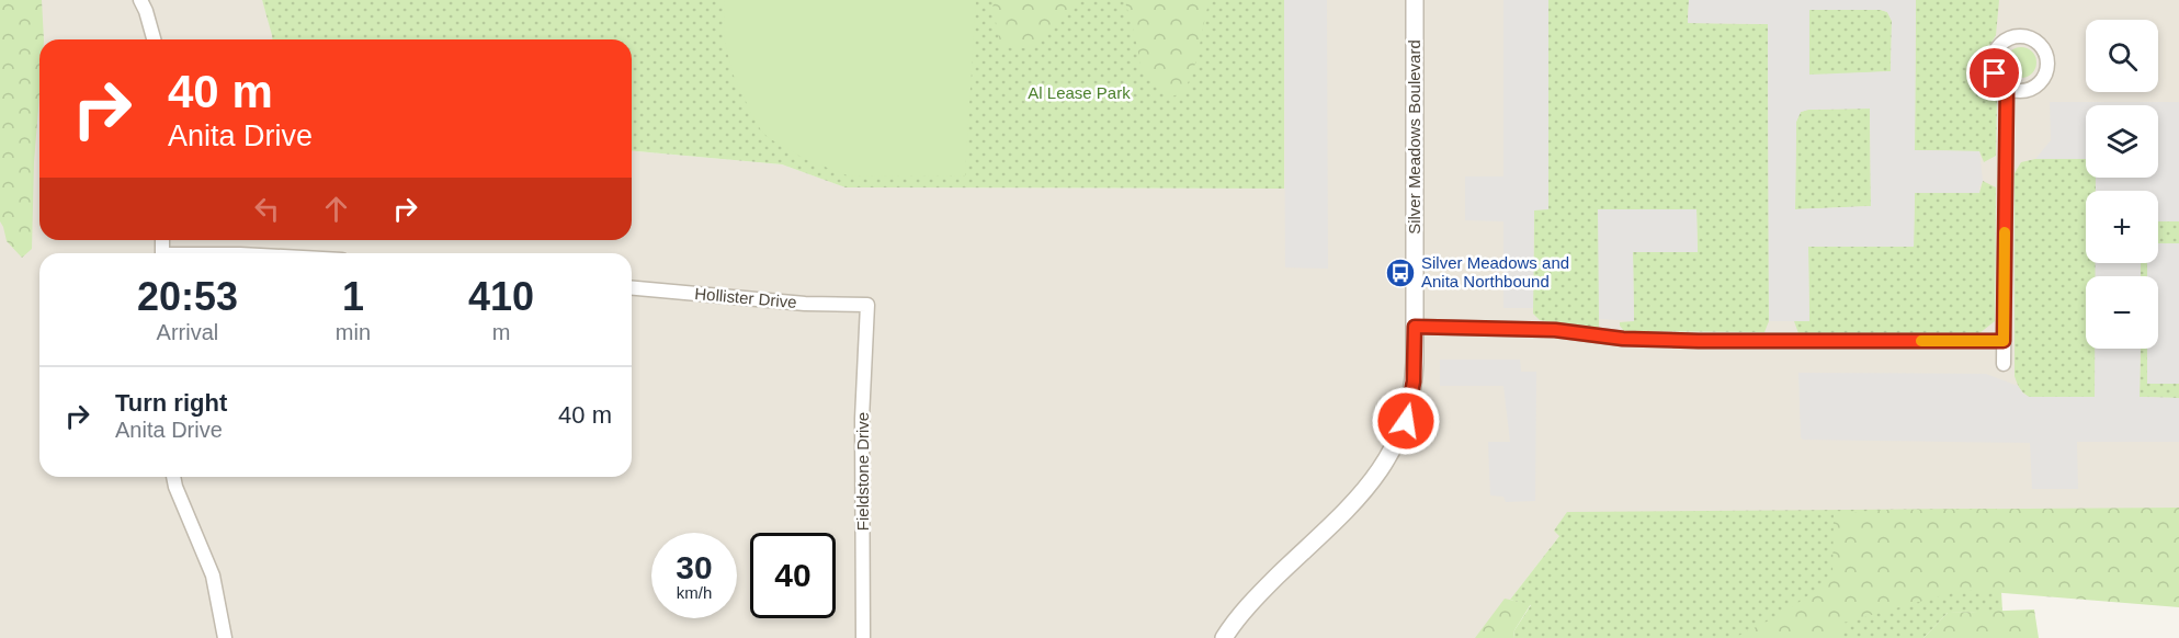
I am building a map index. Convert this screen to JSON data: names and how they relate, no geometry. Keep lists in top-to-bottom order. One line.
{"streets":{"street":["Silver Meadows Boulevard","Hollister Drive","Fieldstone Drive"]},"crossings":[["Hollister Drive","Fieldstone Drive"]],"parks":["Al Lease Park"],"places":{"bus stop":["Silver Meadows and Anita Northbound"]},"page":{"map_buttons":["+","−"],"turn":["40 m","Anita Drive"],"eta":["20:53","Arrival","1","min","410","m"],"list":[{"name":"Turn right","note":"Anita Drive","value":"40 m"}],"speed":"30 km/h","limit":"40"}}
